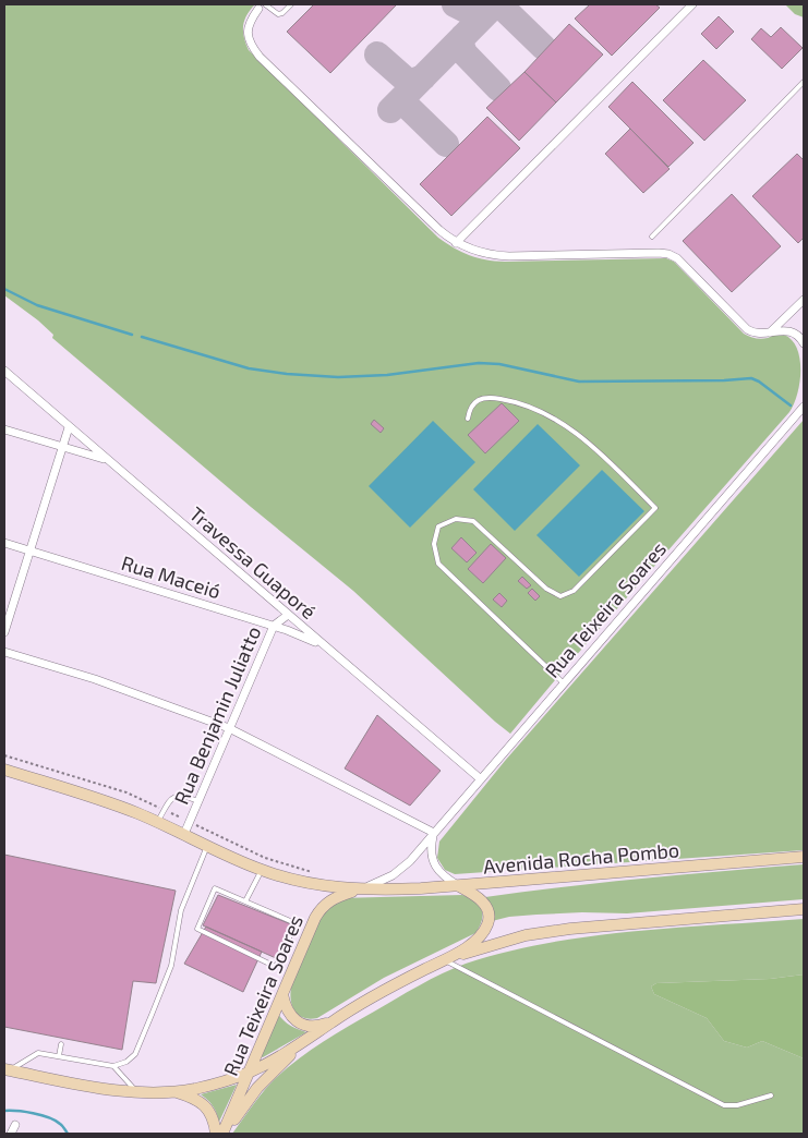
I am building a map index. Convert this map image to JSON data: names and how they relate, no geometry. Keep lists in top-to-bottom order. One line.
{"streets":{"main road":["Rua Teixeira Soares","Avenida Rocha Pombo"],"street":["Travessa Guaporé","Rua Maceió","Rua Benjamin Juliatto"]},"crossings":[["Travessa Guaporé","Rua Maceió"],["Travessa Guaporé","Rua Teixeira Soares"],["Travessa Guaporé","Rua Benjamin Juliatto"],["Rua Maceió","Rua Benjamin Juliatto"],["Rua Teixeira Soares","Avenida Rocha Pombo"]]}
